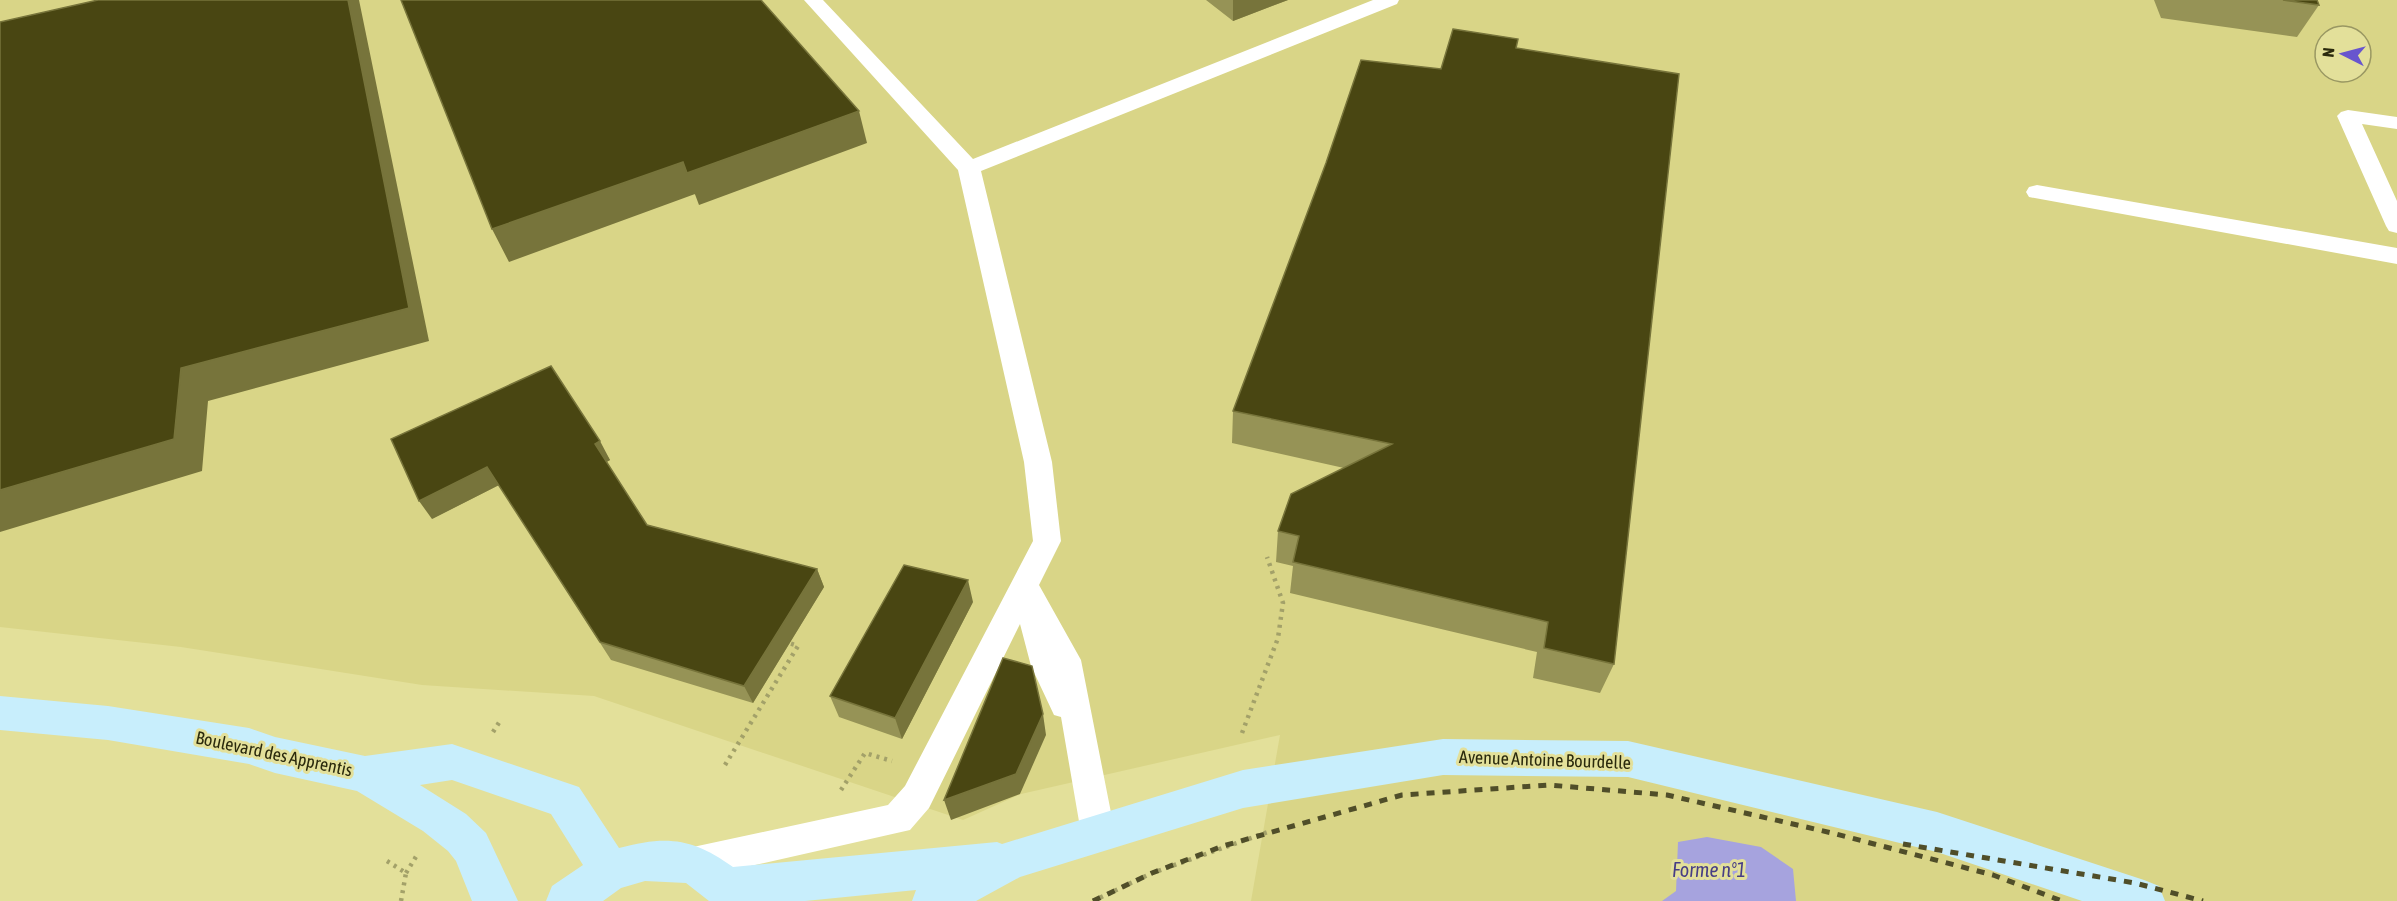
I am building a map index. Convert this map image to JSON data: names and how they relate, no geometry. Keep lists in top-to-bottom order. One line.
{"streets":{"street":["Boulevard des Apprentis","Avenue Antoine Bourdelle"]},"water":["Forme n°1"],"north":"left"}
